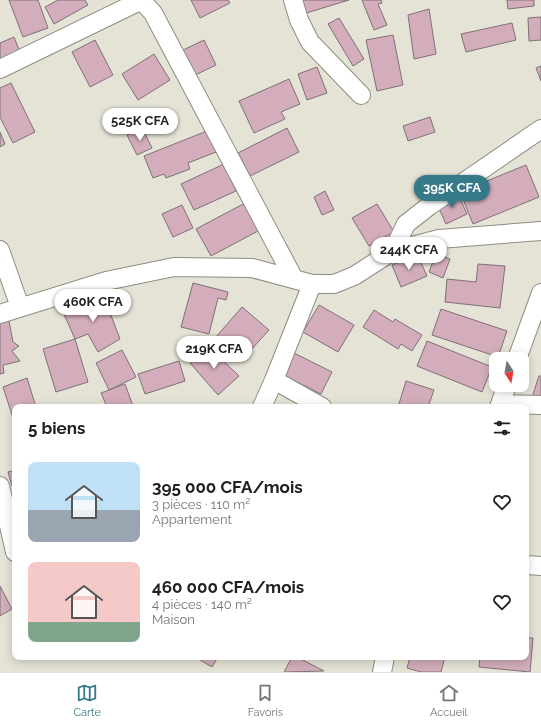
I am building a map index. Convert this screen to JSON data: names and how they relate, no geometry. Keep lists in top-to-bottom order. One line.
{"north":"bottom","page":{"price":["525K CFA","395K CFA","244K CFA","460K CFA","219K CFA"],"heading":"5 biens","list":[{"name":"395 000 CFA/mois","note":"3 pièces · 110 m² · Appartement"},{"name":"460 000 CFA/mois","note":"4 pièces · 140 m² · Maison"}],"tabs":["Carte","Favoris","Accueil"]}}
